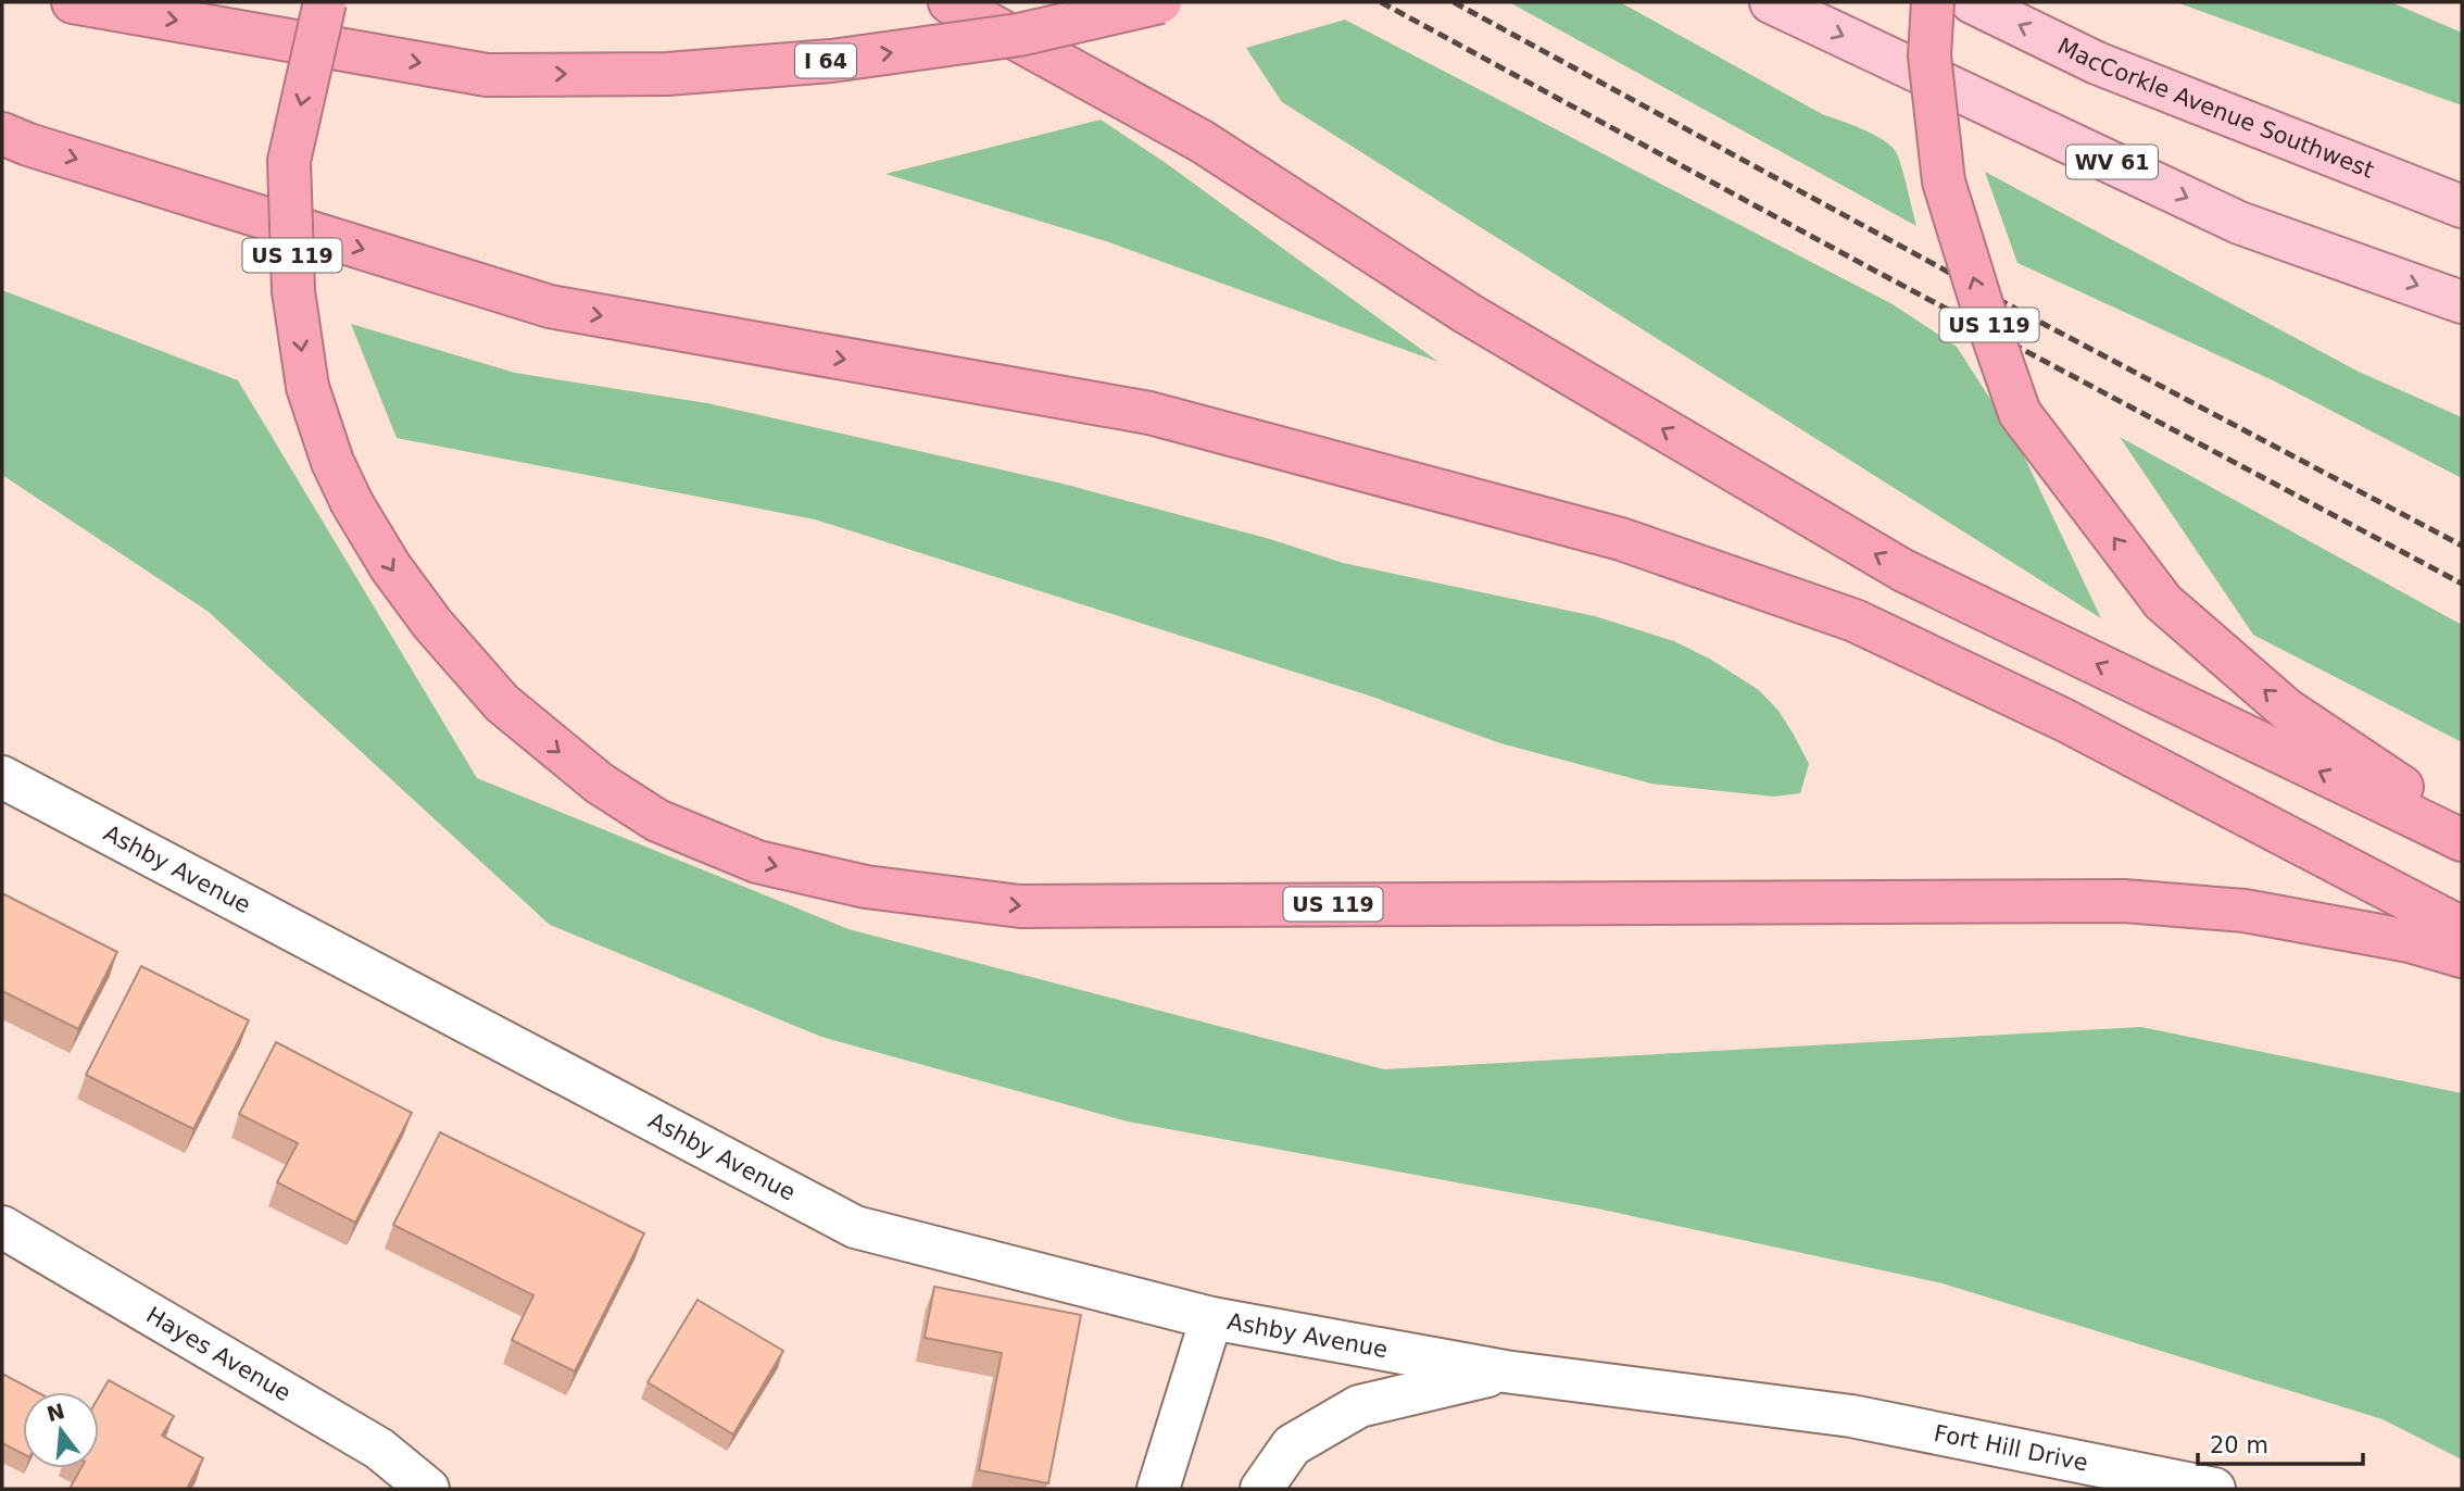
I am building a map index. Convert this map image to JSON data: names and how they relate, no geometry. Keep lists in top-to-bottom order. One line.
{"streets":{"highway":["I 64","US 119"],"main road":["MacCorkle Avenue Southwest","WV 61"],"street":["Ashby Avenue","Hayes Avenue","Fort Hill Drive"]},"crossings":[["Ashby Avenue","Fort Hill Drive"]],"scale_bar":"20 m","north":"top"}
